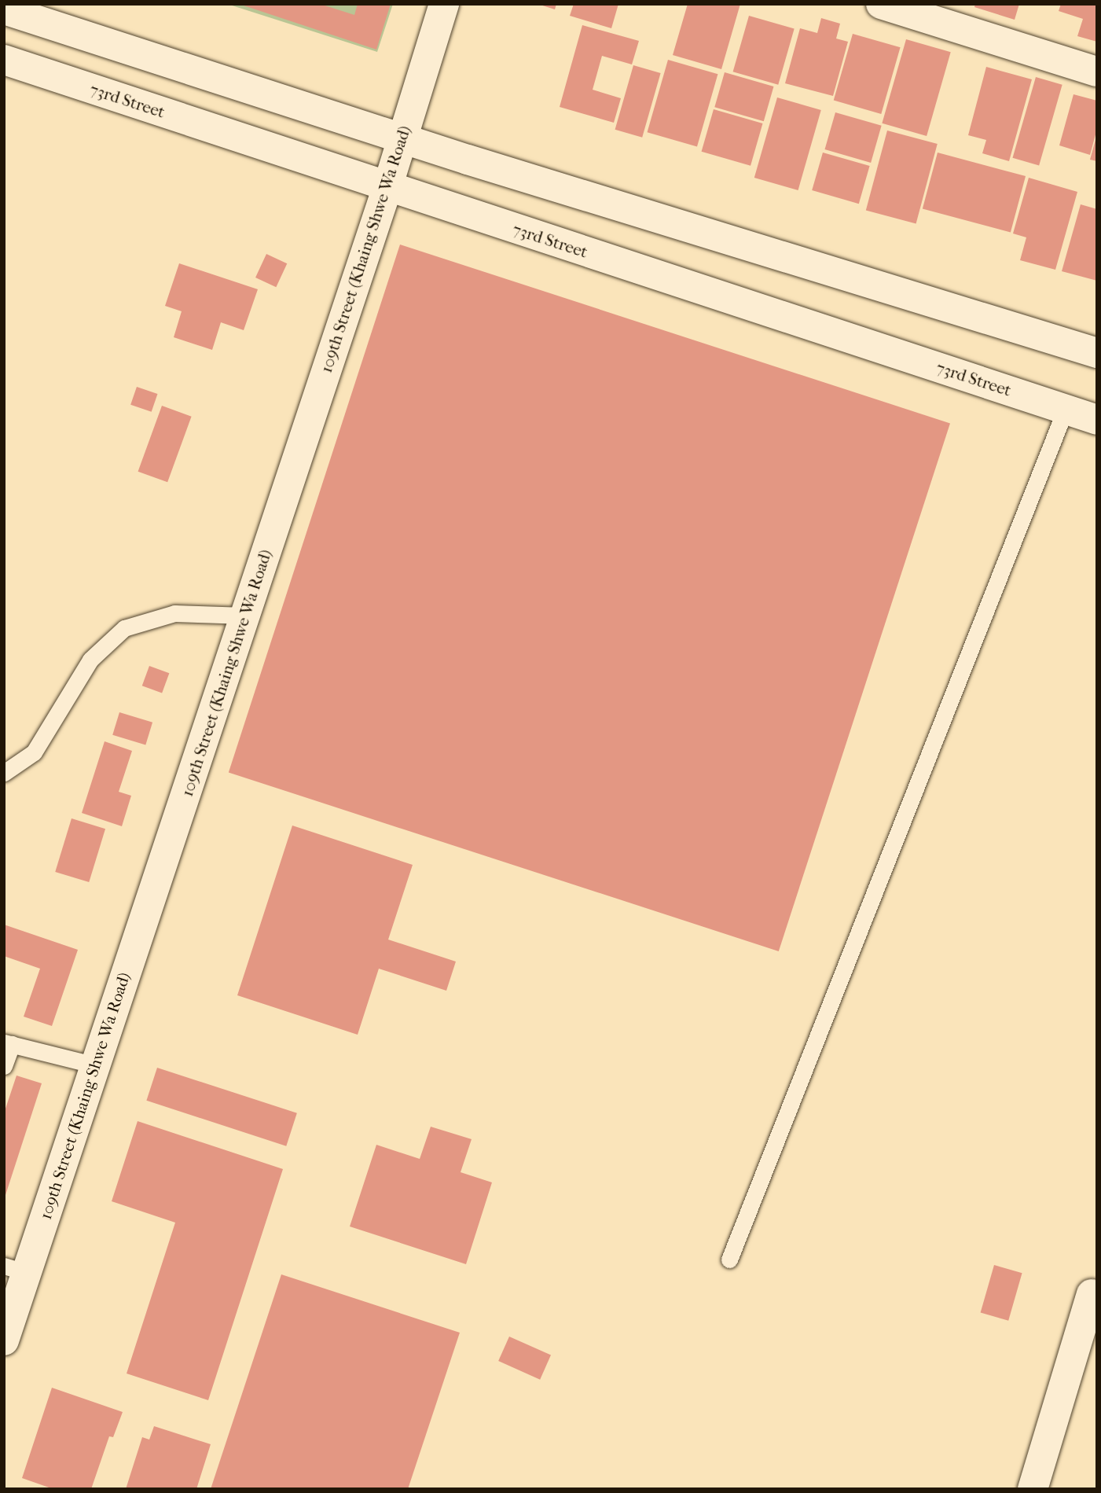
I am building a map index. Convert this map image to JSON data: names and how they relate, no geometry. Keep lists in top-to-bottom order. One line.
{"streets":{"main road":["73rd Street","109th Street (Khaing Shwe Wa Road)"]},"crossings":[["73rd Street","109th Street (Khaing Shwe Wa Road)"]]}
